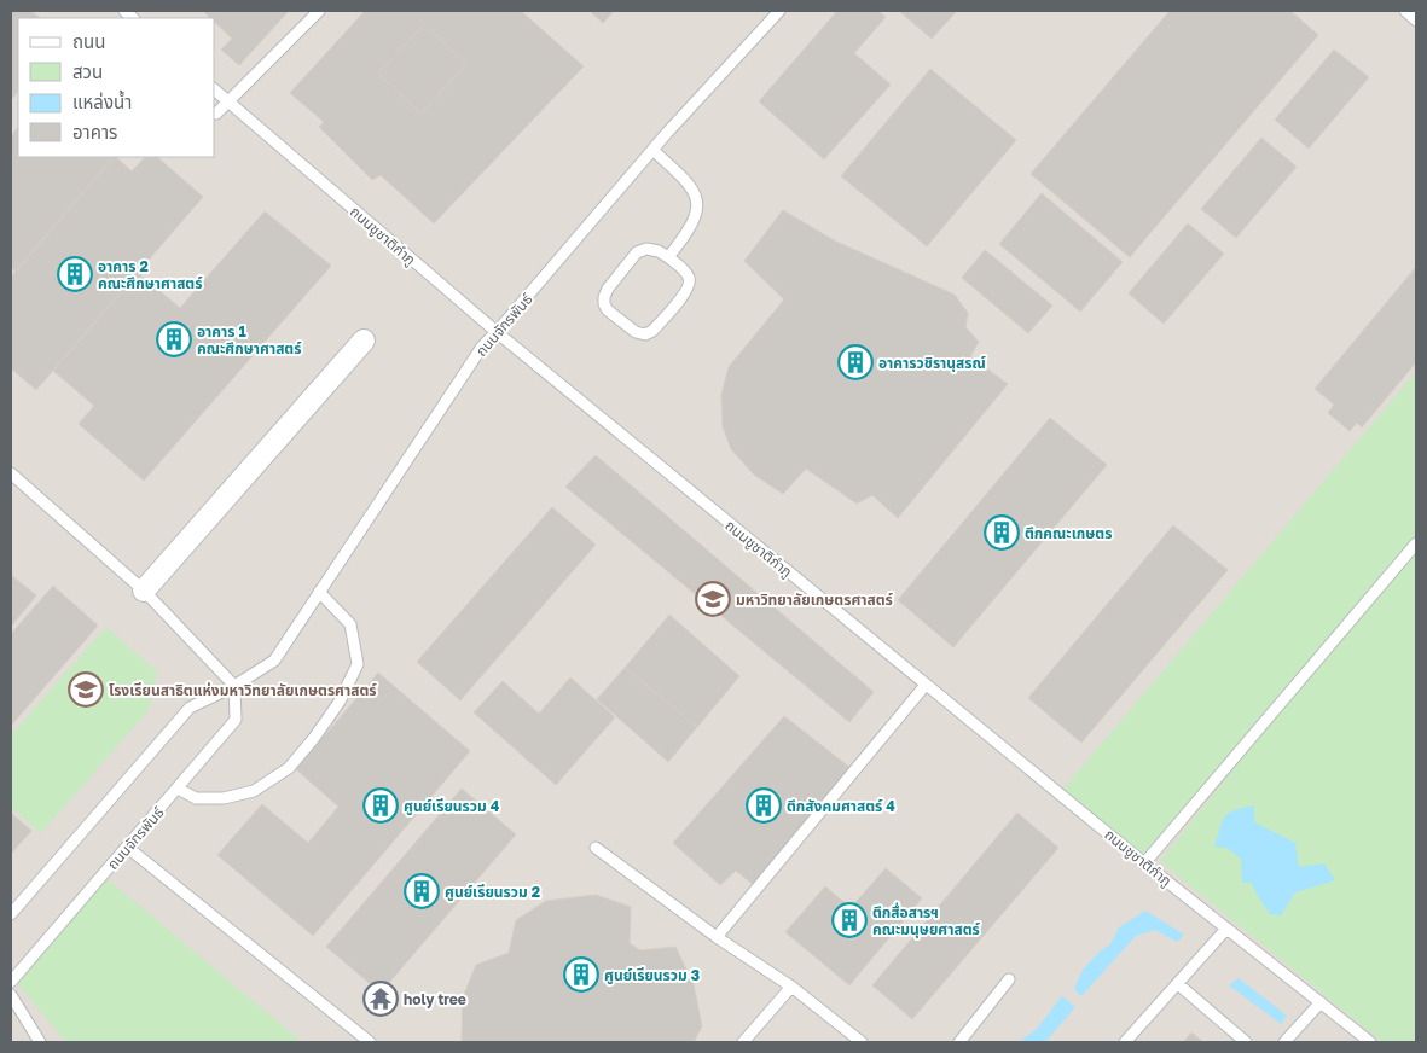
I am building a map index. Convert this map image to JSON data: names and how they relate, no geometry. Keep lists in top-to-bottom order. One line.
{"streets":{"lane":["ถนนชูชาติกำภู","ถนนจักรพันธ์"]},"crossings":[["ถนนชูชาติกำภู","ถนนจักรพันธ์"]],"places":{"building":["อาคาร 2 คณะศึกษาศาสตร์","อาคาร 1 คณะศึกษาศาสตร์","อาคารวชิรานุสรณ์","ตึกคณะเกษตร","ศูนย์เรียนรวม 4","ตึกสังคมศาสตร์ 4","ศูนย์เรียนรวม 2","ตึกสื่อสารฯ คณะมนุษยศาสตร์","ศูนย์เรียนรวม 3"],"school or university":["มหาวิทยาลัยเกษตรศาสตร์","โรงเรียนสาธิตแห่งมหาวิทยาลัยเกษตรศาสตร์"],"temple":["holy tree"]},"legend":["ถนน","สวน","แหล่งน้ำ","อาคาร"]}
